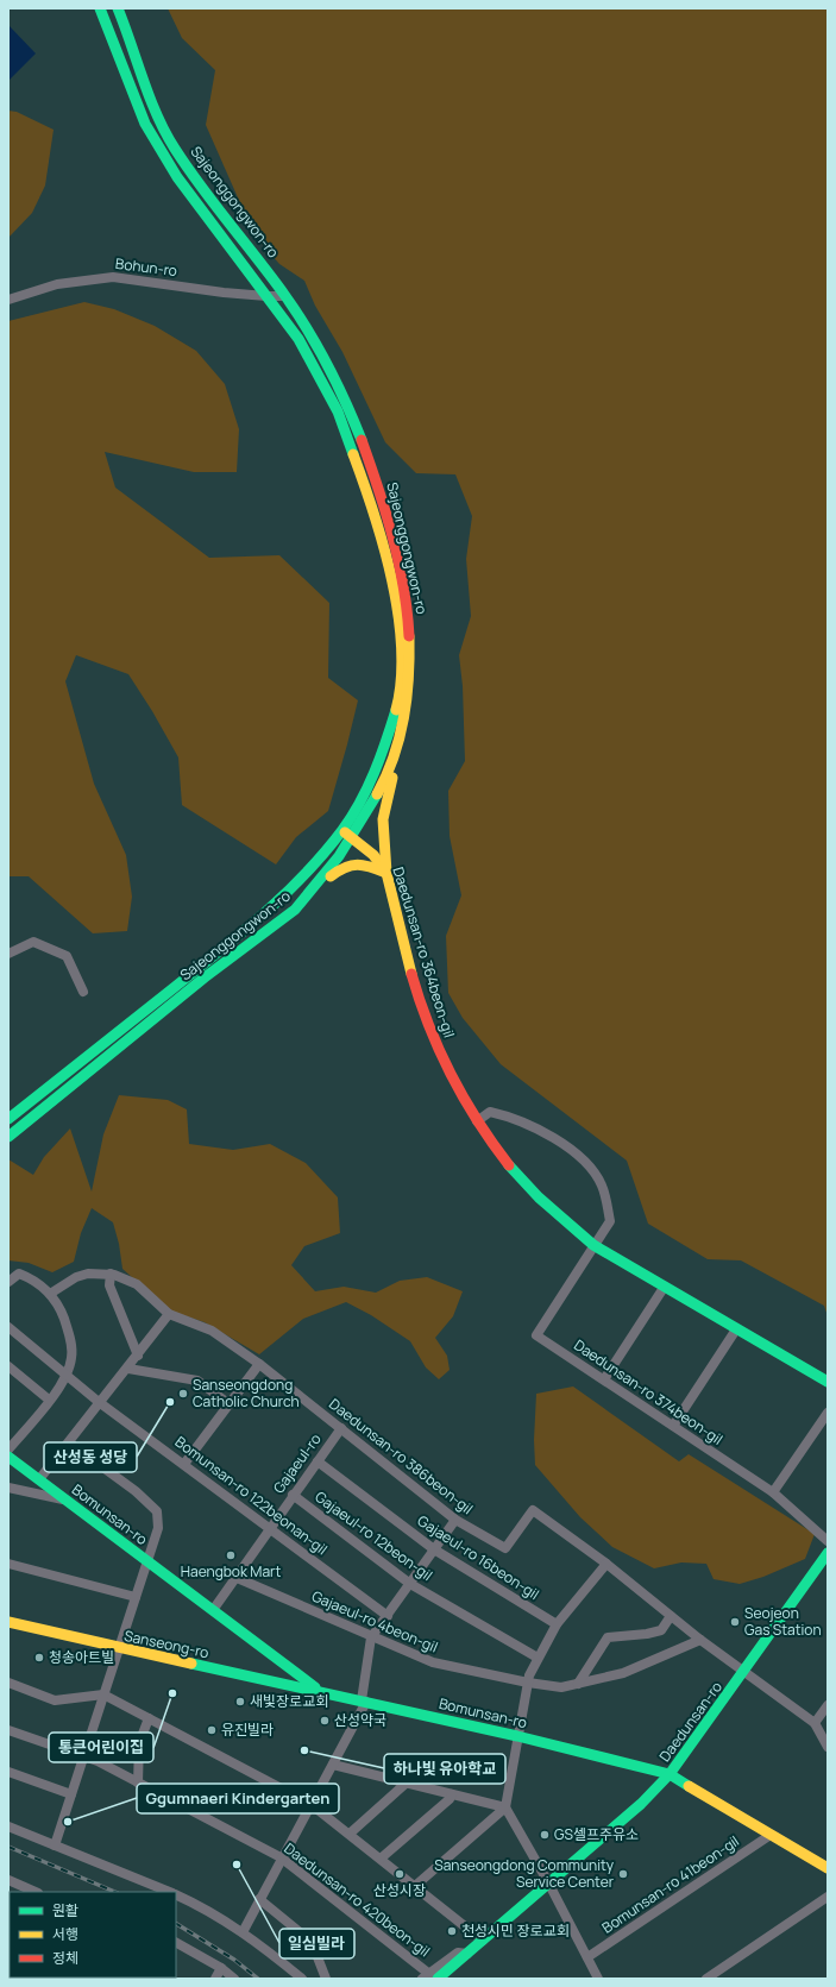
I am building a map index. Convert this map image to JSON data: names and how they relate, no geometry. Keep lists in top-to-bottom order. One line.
{"streets":{"main road":["Sajeonggongwon-ro","Daedunsan-ro 364beon-gil","Bomunsan-ro","Sanseong-ro","Daedunsan-ro"],"street":["Bohun-ro","Daedunsan-ro 374beon-gil","Daedunsan-ro 386beon-gil","Gajaeul-ro","Bomunsan-ro 122beonan-gil","Gajaeul-ro 12beon-gil","Gajaeul-ro 16beon-gil","Gajaeul-ro 4beon-gil","Bomunsan-ro 41beon-gil","Daedunsan-ro 420beon-gil"]},"crossings":[["Sajeonggongwon-ro","Bohun-ro"],["Sajeonggongwon-ro","Daedunsan-ro 364beon-gil"],["Daedunsan-ro 364beon-gil","Daedunsan-ro 374beon-gil"],["Daedunsan-ro 386beon-gil","Gajaeul-ro"],["Daedunsan-ro 386beon-gil","Gajaeul-ro 4beon-gil"],["Daedunsan-ro 386beon-gil","Daedunsan-ro"],["Gajaeul-ro","Bomunsan-ro 122beonan-gil"],["Gajaeul-ro","Bomunsan-ro"],["Gajaeul-ro","Gajaeul-ro 12beon-gil"],["Gajaeul-ro","Gajaeul-ro 16beon-gil"],["Gajaeul-ro","Gajaeul-ro 4beon-gil"],["Bomunsan-ro","Sanseong-ro"],["Bomunsan-ro","Daedunsan-ro"],["Bomunsan-ro","Bomunsan-ro 41beon-gil"],["Daedunsan-ro","Daedunsan-ro 420beon-gil"]],"places":["Sanseongdong Catholic Church","산성동 성당","Haengbok Mart","Seojeon Gas Station","청송아트빌","통큰어린이집","새빛장로교회","산성약국","유진빌라","하나빛 유아학교","Ggumnaeri Kindergarten","GS셀프주유소","일심빌라","산성시장","Sanseongdong Community Service Center","천성시민 장로교회"],"legend":["원활","서행","정체"]}
